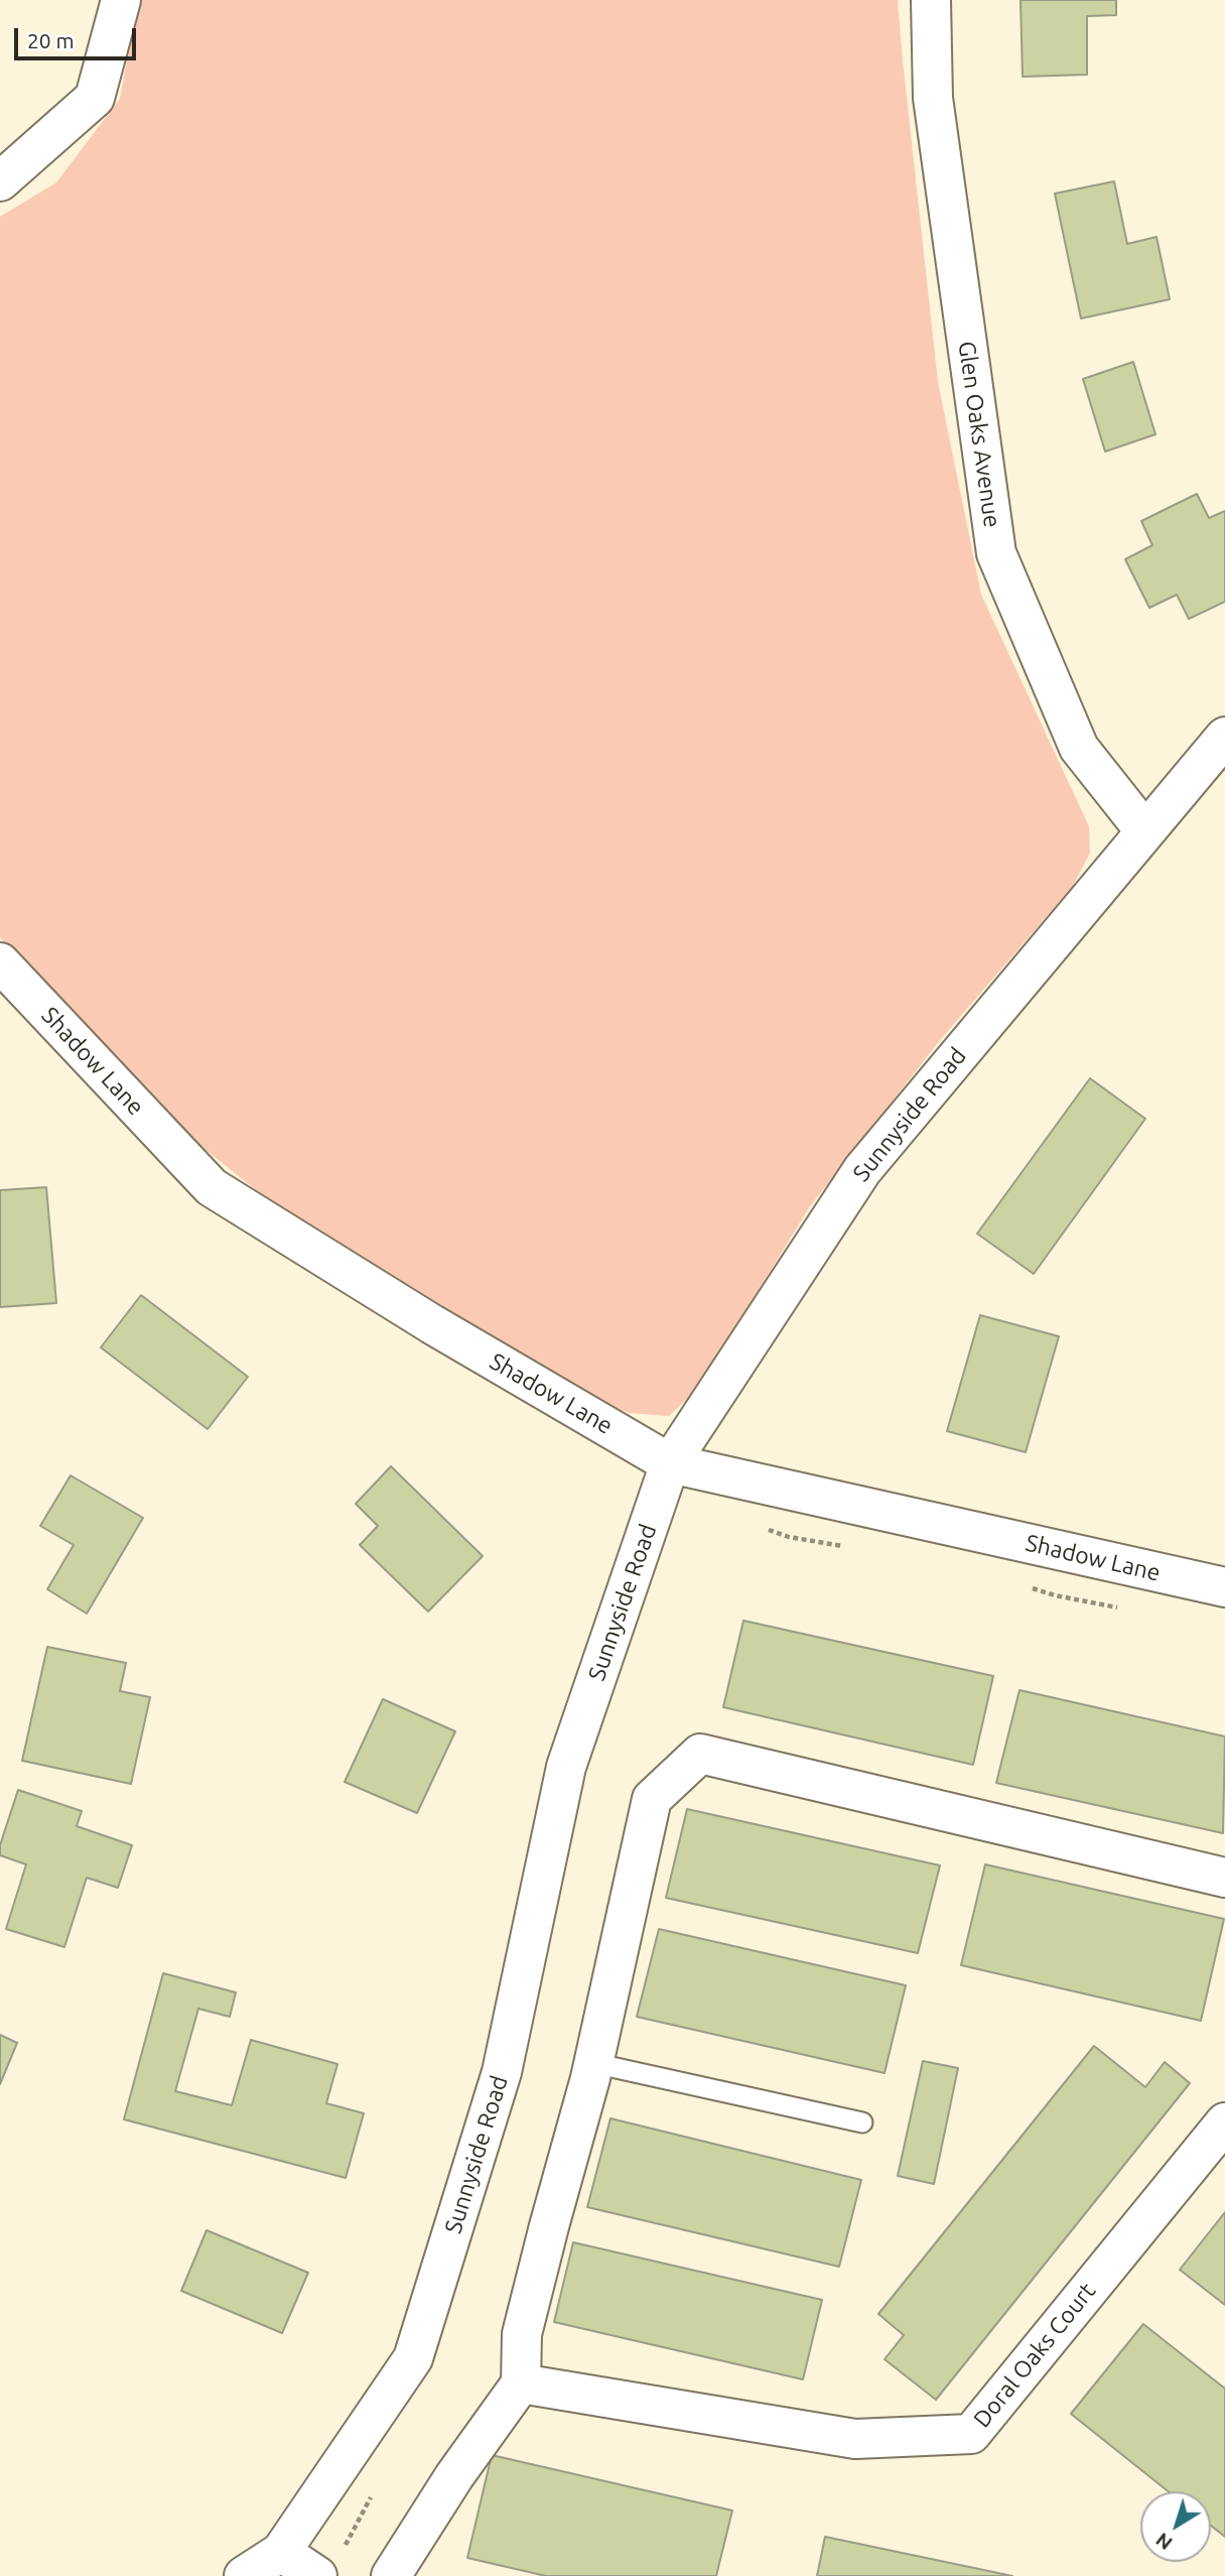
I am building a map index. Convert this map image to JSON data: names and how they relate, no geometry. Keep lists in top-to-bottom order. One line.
{"streets":{"street":["Glen Oaks Avenue","Shadow Lane","Sunnyside Road","Doral Oaks Court"]},"crossings":[["Glen Oaks Avenue","Sunnyside Road"],["Shadow Lane","Sunnyside Road"]],"scale_bar":"20 m","north":"bottom left"}
